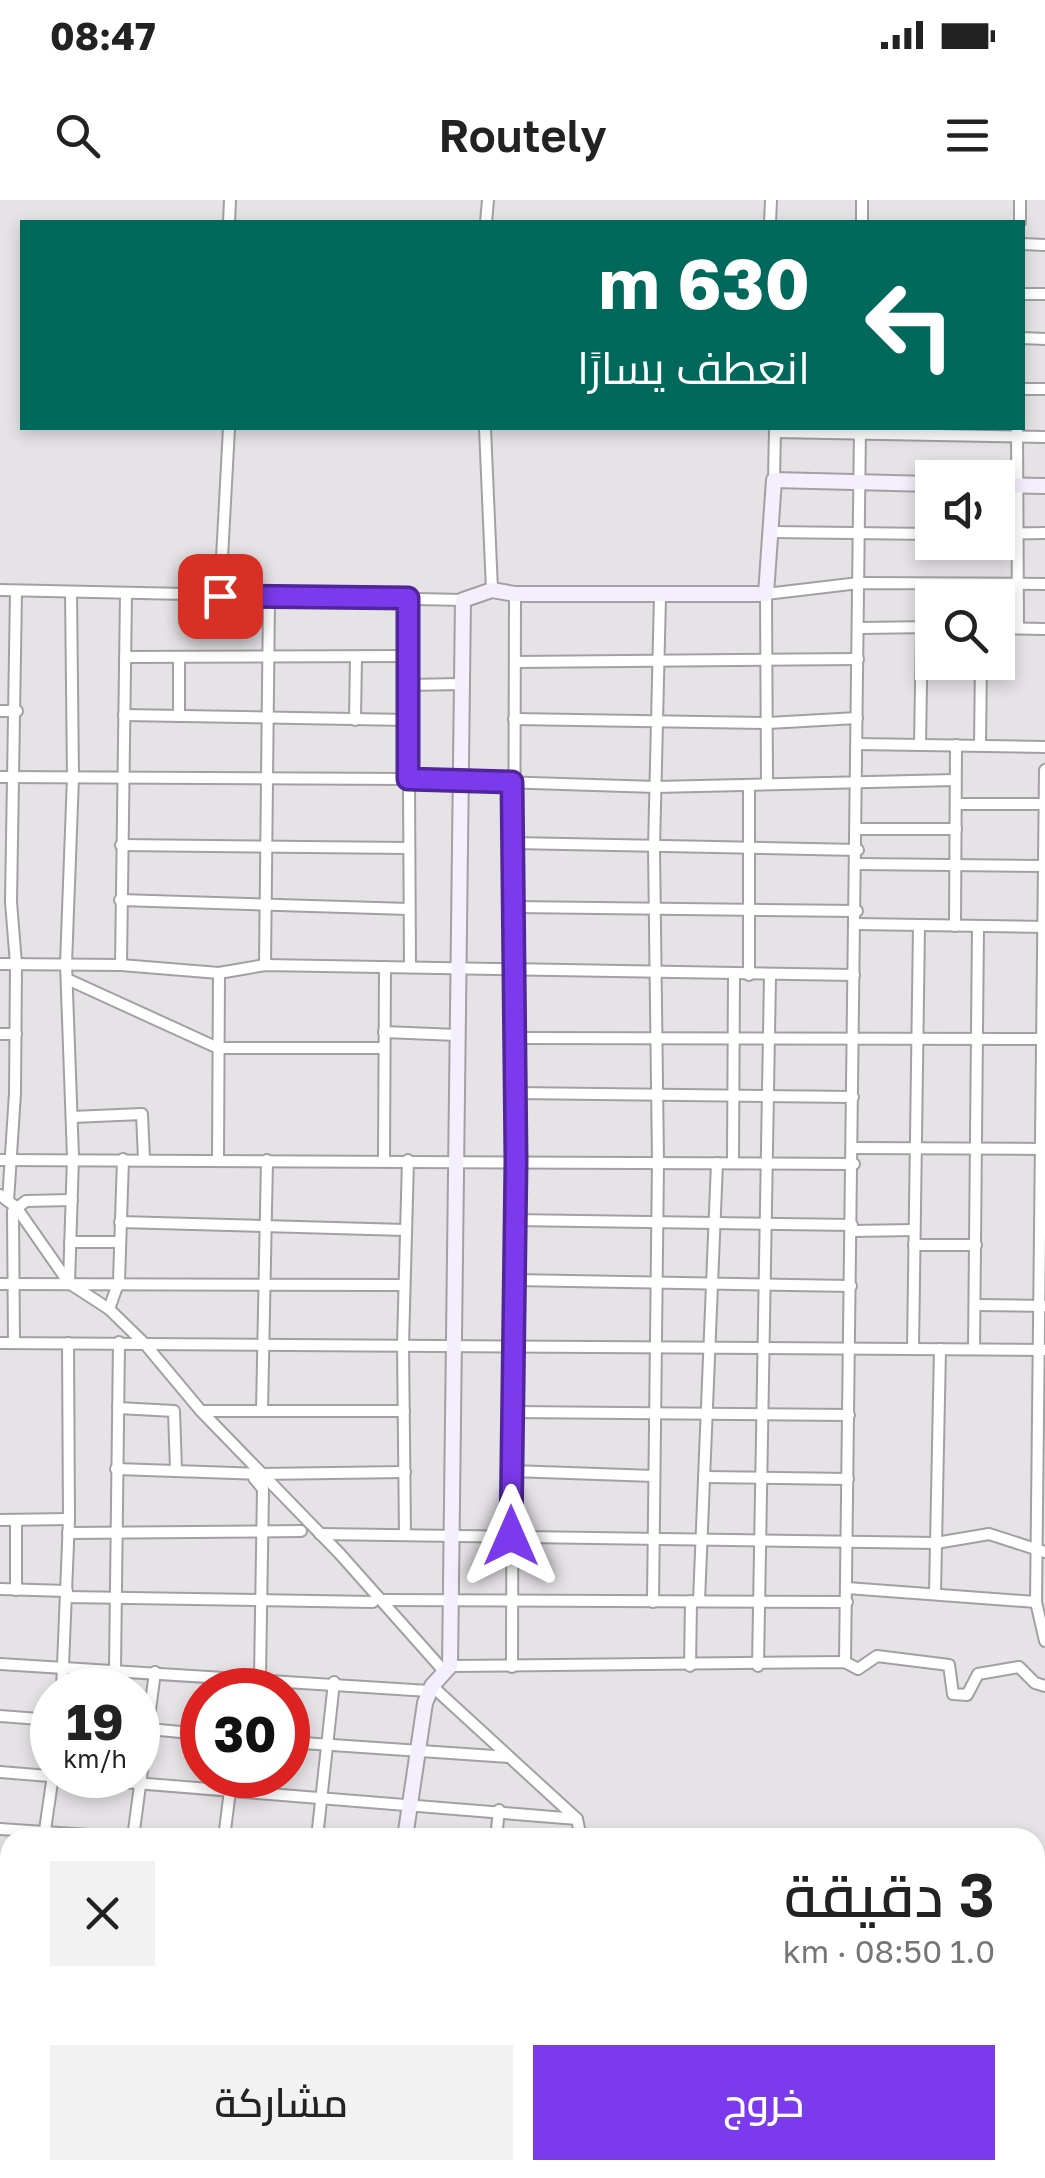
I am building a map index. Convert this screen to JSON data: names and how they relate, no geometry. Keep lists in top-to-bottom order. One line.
{"page":{"status":"08:47","header":"Routely","turn":["630 m","انعطف يسارًا"],"speed":"19 km/h","limit":"30","heading":["3 دقيقة","1.0 km · 08:50"],"buttons":["خروج","مشاركة"]}}
